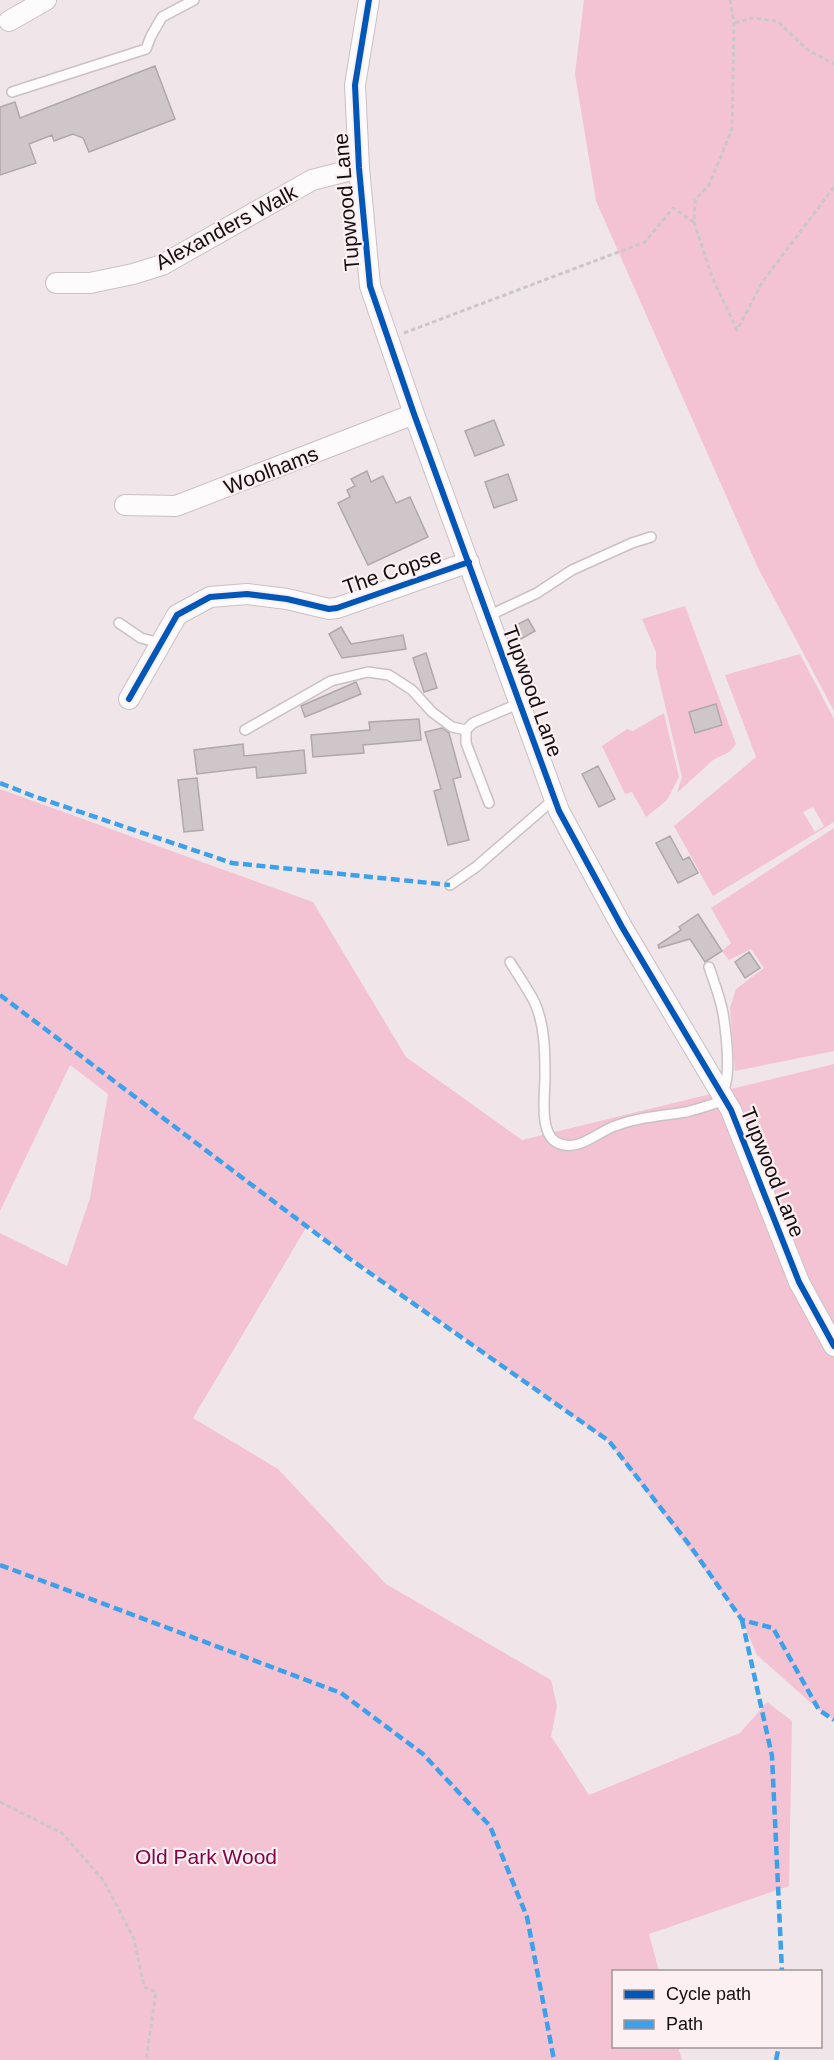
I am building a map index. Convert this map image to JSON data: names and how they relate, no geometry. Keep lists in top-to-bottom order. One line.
{"streets":{"street":["Tupwood Lane","Alexanders Walk","Woolhams","The Copse"]},"crossings":[["Tupwood Lane","Alexanders Walk"],["Tupwood Lane","Woolhams"],["Tupwood Lane","The Copse"]],"parks":["Old Park Wood"],"legend":["Cycle path","Path"]}
